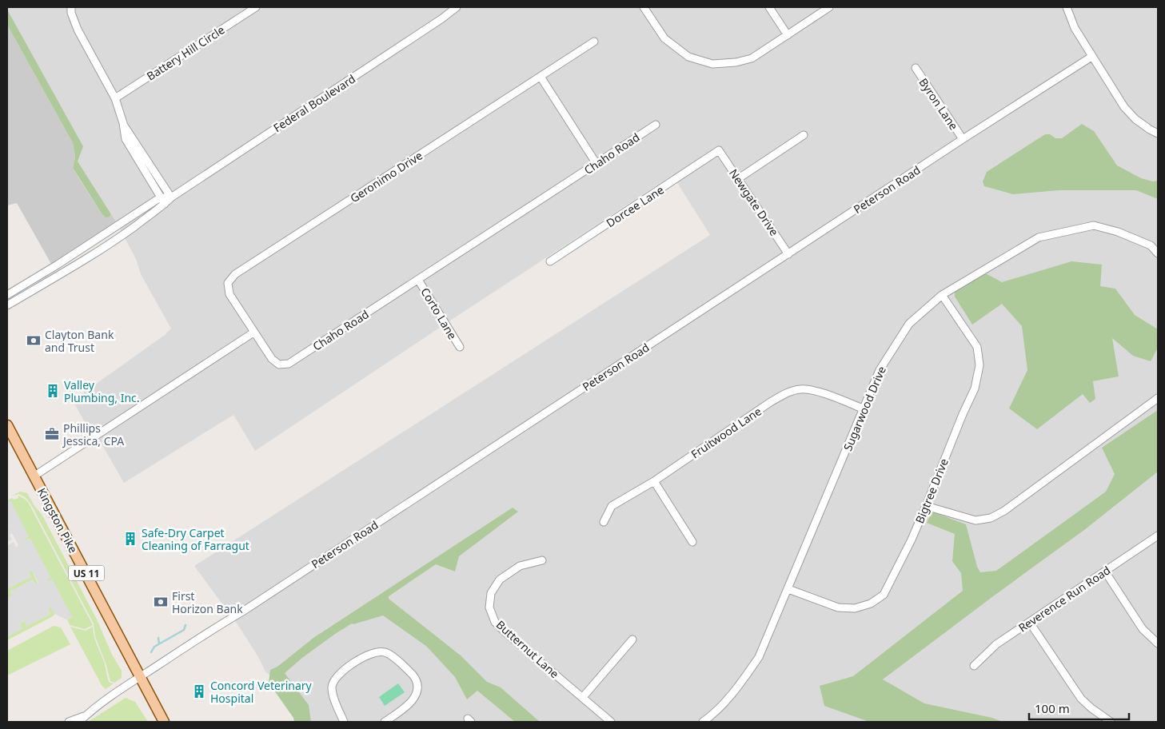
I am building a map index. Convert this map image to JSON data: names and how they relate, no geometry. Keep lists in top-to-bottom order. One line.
{"streets":{"main road":["Kingston Pike","US 11"],"street":["Battery Hill Circle","Federal Boulevard","Byron Lane","Chaho Road","Geronimo Drive","Peterson Road","Newgate Drive","Dorcee Lane","Corto Lane","Sugarwood Drive","Fruitwood Lane","Bigtree Drive","Reverence Run Road","Butternut Lane"]},"crossings":[["Byron Lane","Peterson Road"],["Chaho Road","Geronimo Drive"],["Chaho Road","Corto Lane"],["Peterson Road","Newgate Drive"],["Peterson Road","Kingston Pike"],["Newgate Drive","Dorcee Lane"],["Sugarwood Drive","Fruitwood Lane"],["Sugarwood Drive","Bigtree Drive"]],"places":{"bank":["Clayton Bank and Trust","First Horizon Bank"],"building":["Valley Plumbing, Inc.","Safe-Dry Carpet Cleaning of Farragut","Concord Veterinary Hospital"],"office":["Phillips Jessica, CPA"]},"scale_bar":"100 m"}
